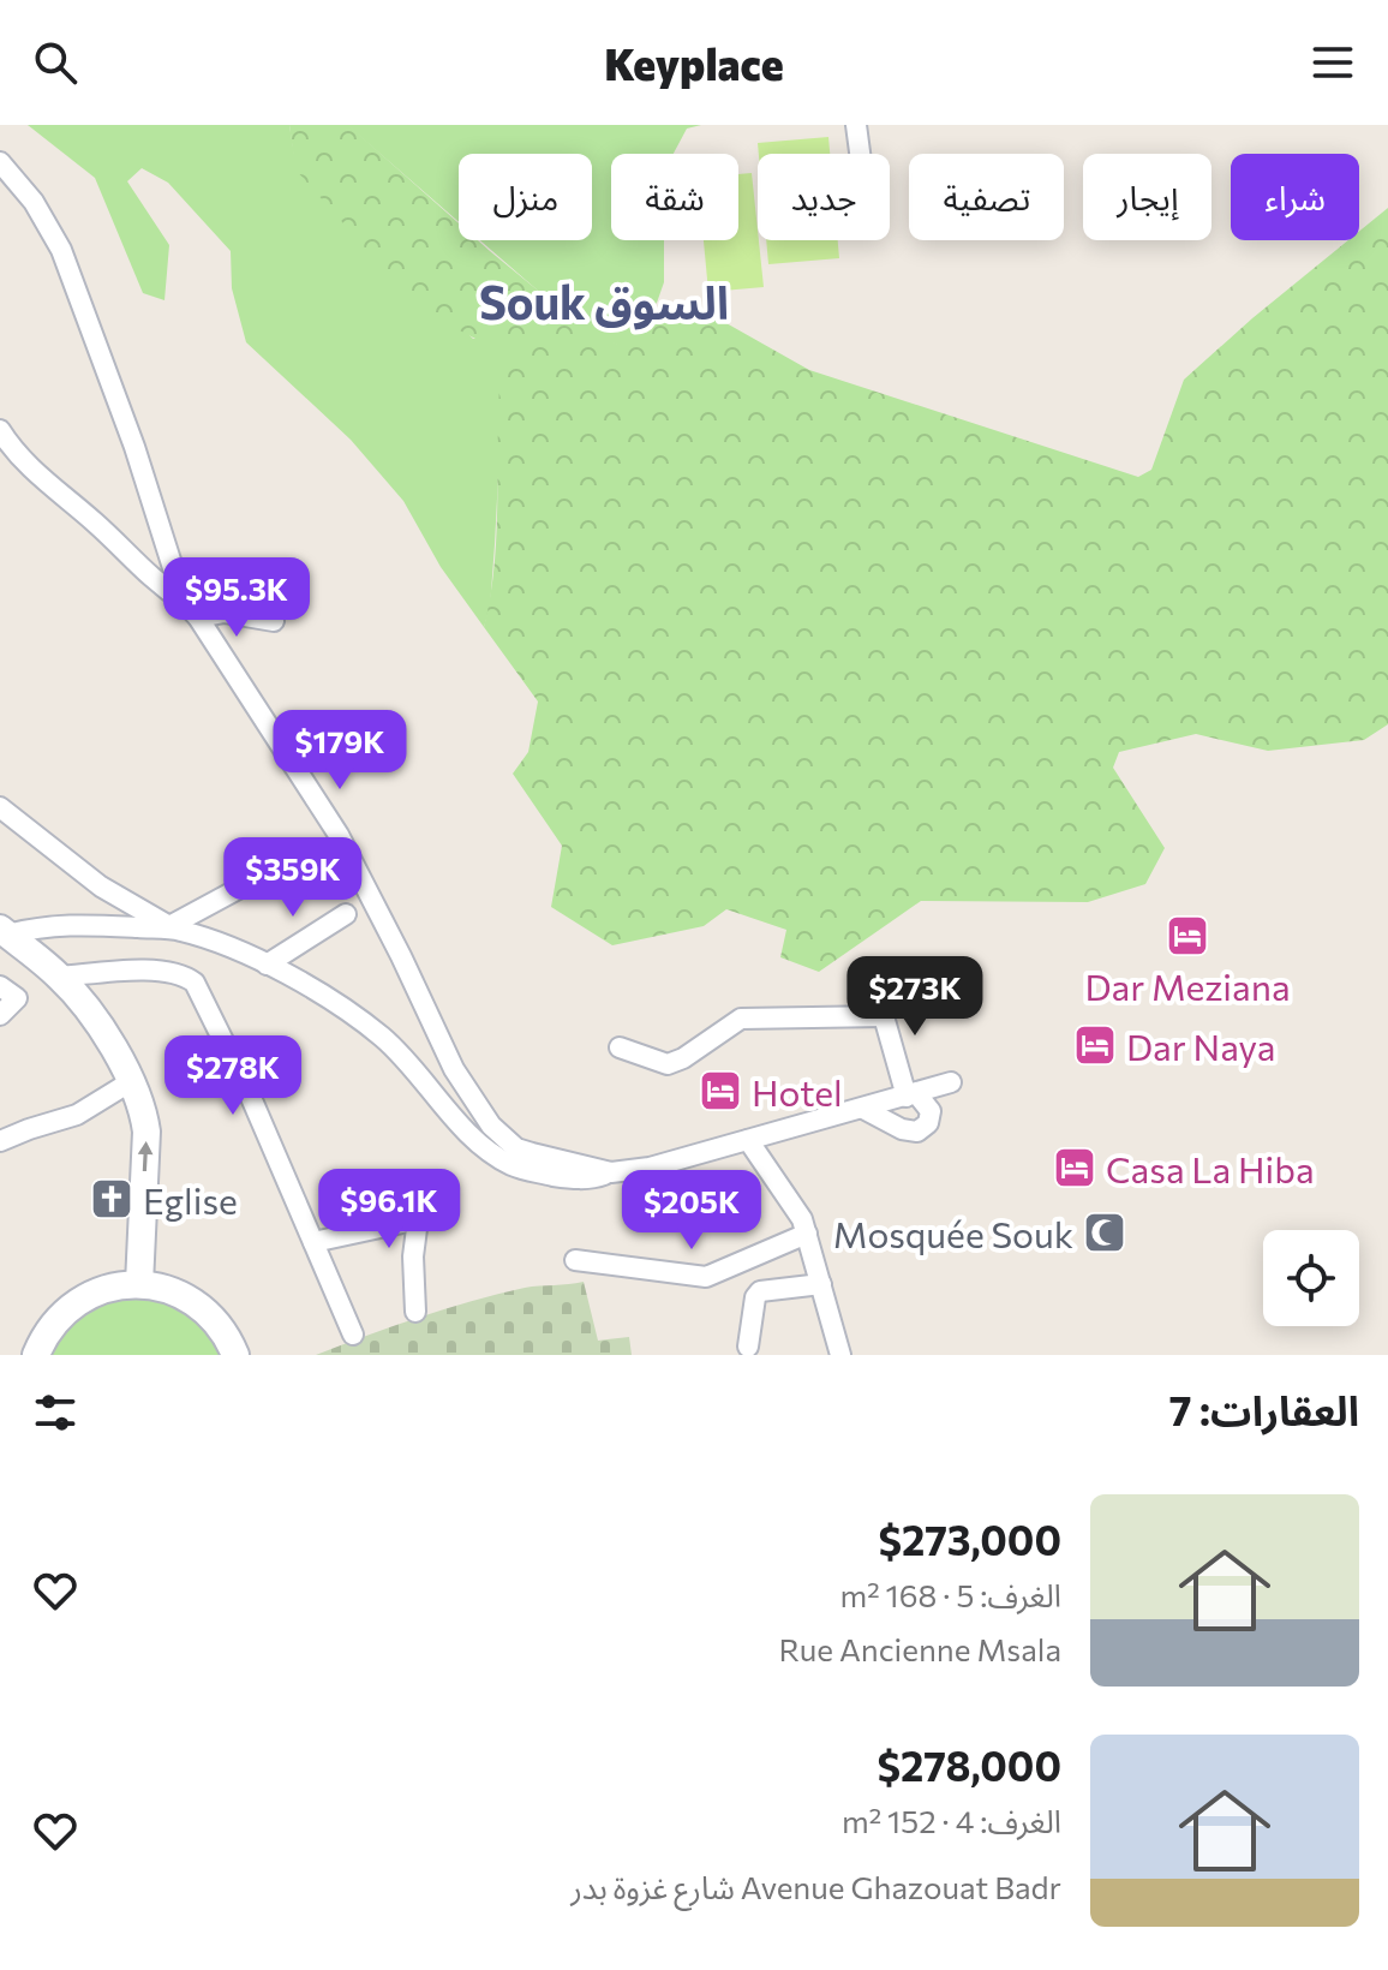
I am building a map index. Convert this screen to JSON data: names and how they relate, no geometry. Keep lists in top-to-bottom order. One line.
{"districts":["Souk السوق"],"places":{"hotel":["Dar Meziana","Dar Naya","Hotel","Casa La Hiba"],"church":["Eglise"],"mosque":["Mosquée Souk"]},"page":{"header":"Keyplace","chip":["شراء","إيجار","تصفية","جديد","شقة","منزل"],"price":["$95.3K","$179K","$359K","$273K","$278K","$96.1K","$205K"],"heading":"العقارات: 7","list":[{"name":"$273,000","note":"الغرف: 5 · 168 m² · Rue Ancienne Msala"},{"name":"$278,000","note":"الغرف: 4 · 152 m² · Avenue Ghazouat Badr شارع غزوة بدر"}]}}
